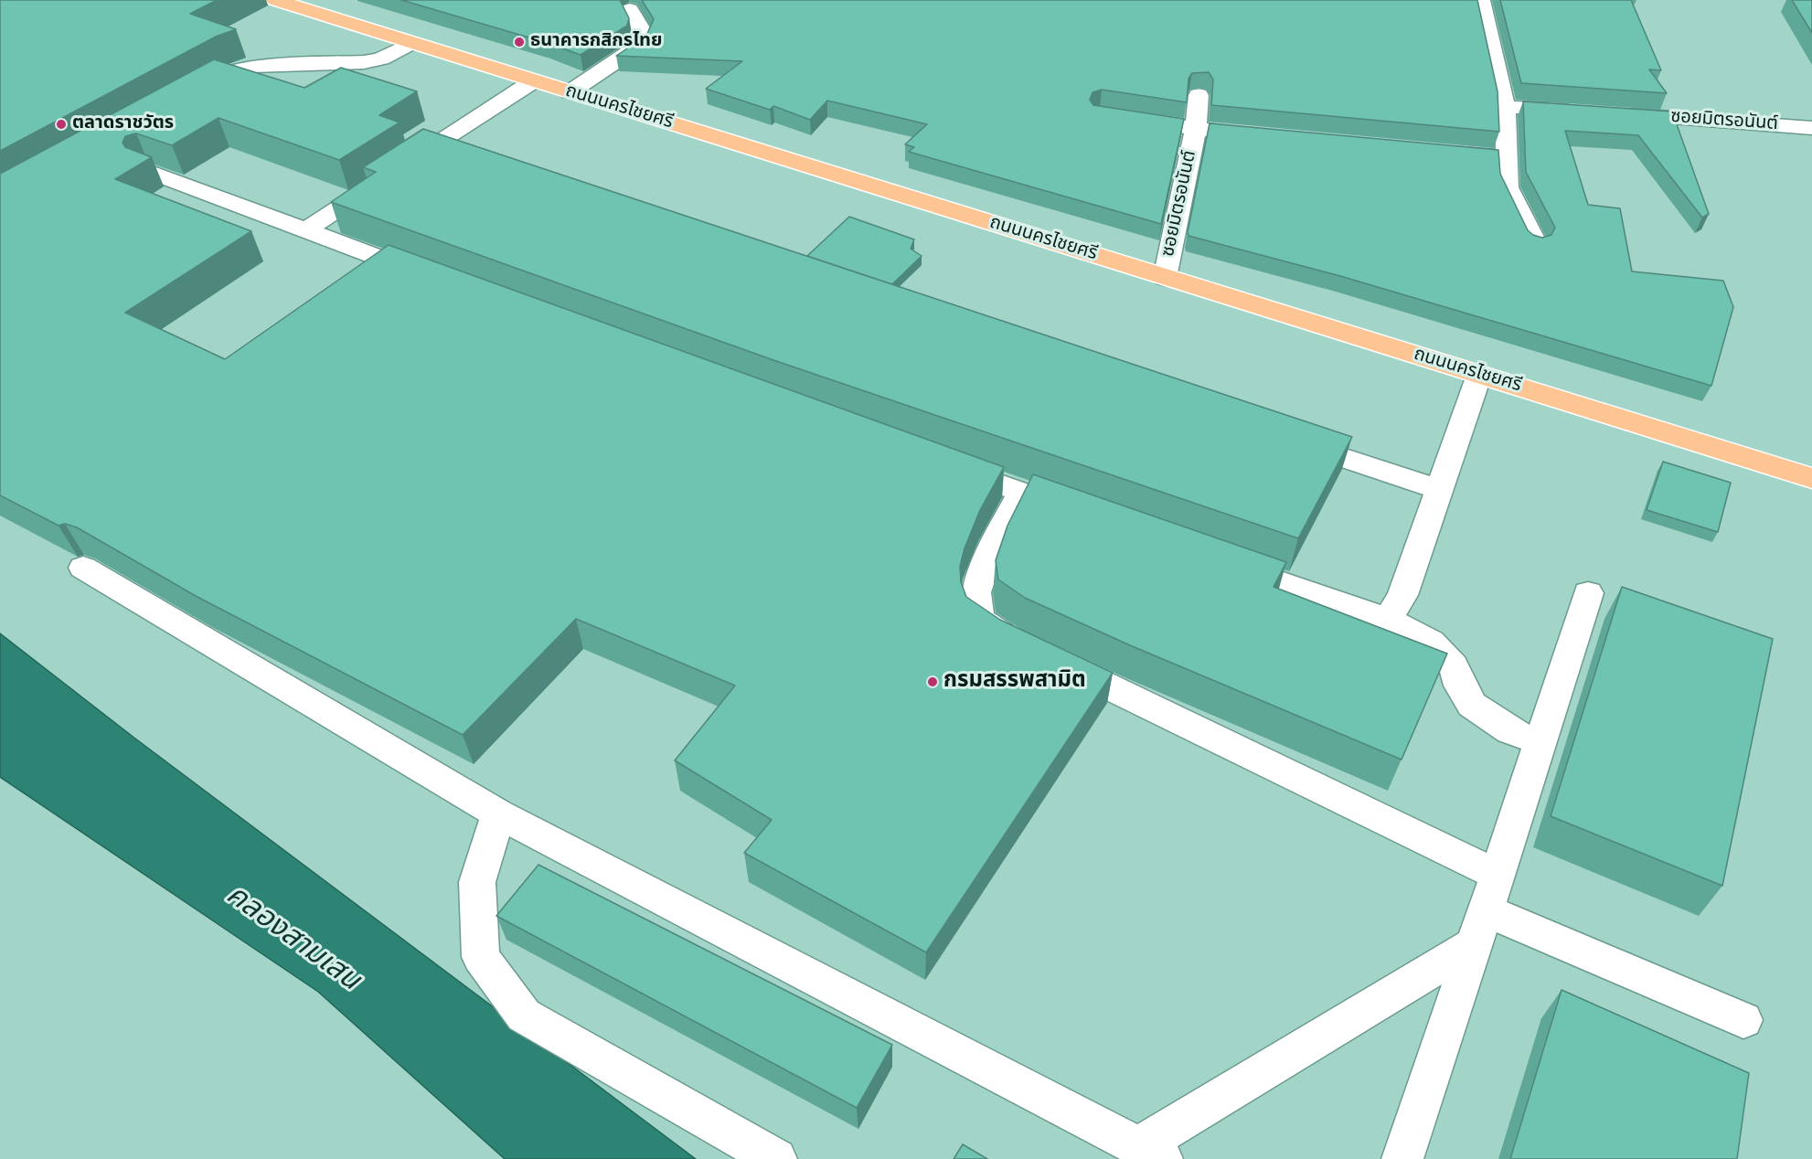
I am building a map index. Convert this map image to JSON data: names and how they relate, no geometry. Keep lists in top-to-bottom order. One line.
{"streets":{"main road":["ถนนนครไชยศรี"],"street":["ซอยมิตรอนันต์"]},"crossings":[["ถนนนครไชยศรี","ซอยมิตรอนันต์"]],"water":["คลองสามเสน"],"places":["ธนาคารกสิกรไทย","ตลาดราชวัตร","กรมสรรพสามิต"]}
